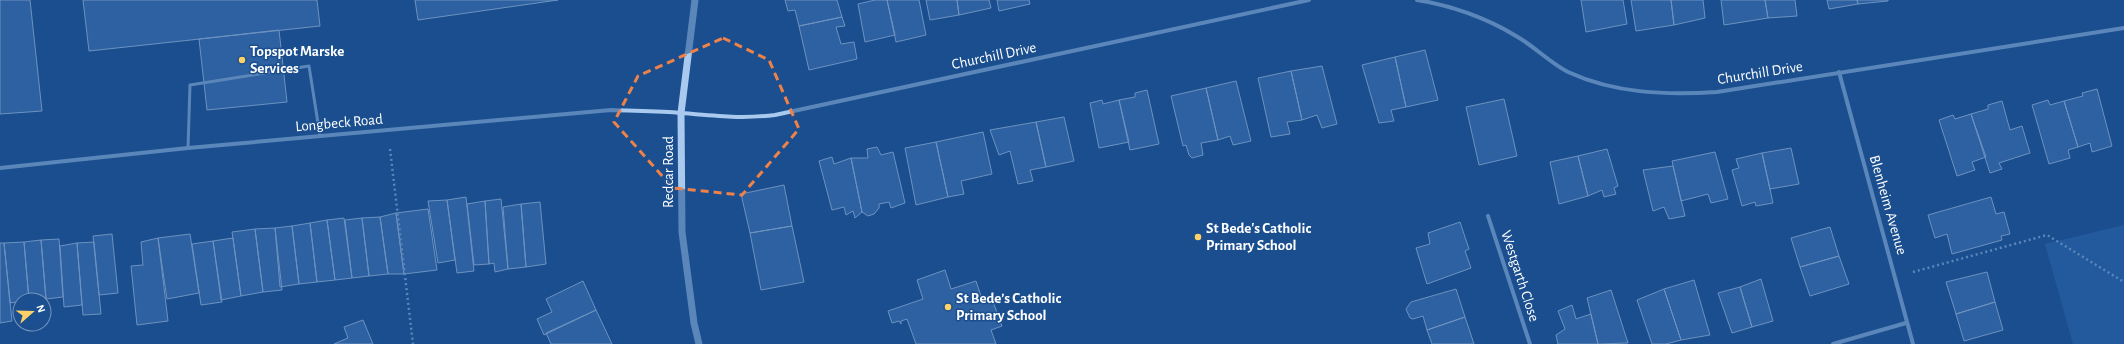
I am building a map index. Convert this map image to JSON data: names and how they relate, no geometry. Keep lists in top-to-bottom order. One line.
{"streets":{"street":["Churchill Drive","Longbeck Road","Redcar Road","Blenheim Avenue","Westgarth Close"]},"crossings":[["Churchill Drive","Longbeck Road"],["Churchill Drive","Redcar Road"],["Churchill Drive","Blenheim Avenue"],["Longbeck Road","Redcar Road"]],"places":["Topspot Marske Services","St Bede's Catholic Primary School","St Bede’s Catholic Primary School"],"north":"right"}
